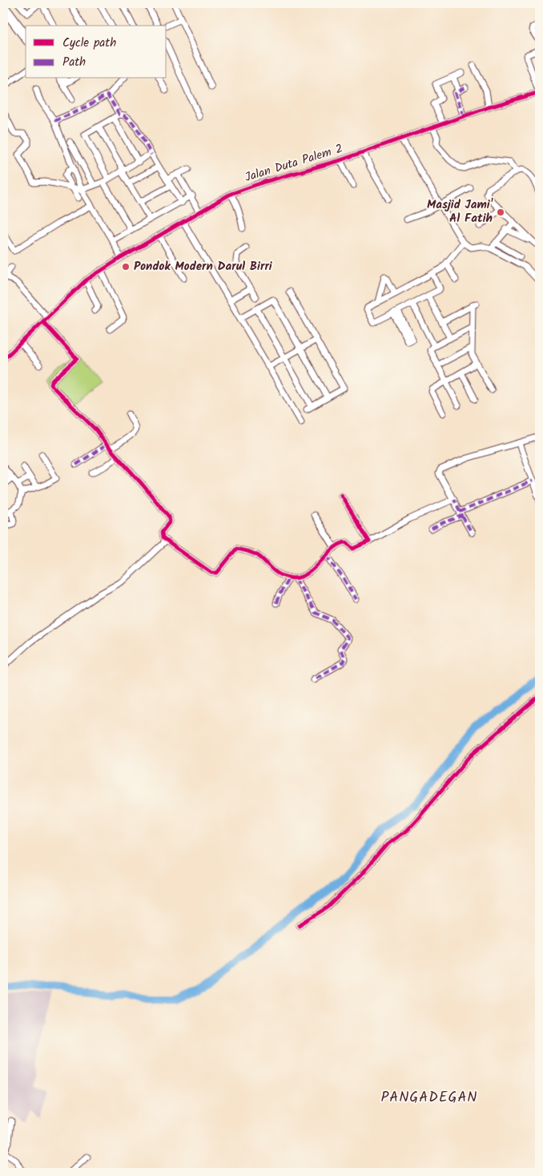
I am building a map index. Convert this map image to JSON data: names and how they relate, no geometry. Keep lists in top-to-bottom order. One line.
{"streets":{"street":["Jalan Duta Palem 2"]},"districts":["PANGADEGAN"],"places":["Masjid Jami' Al Fatih","Pondok Modern Darul Birri"],"legend":["Cycle path","Path"]}
